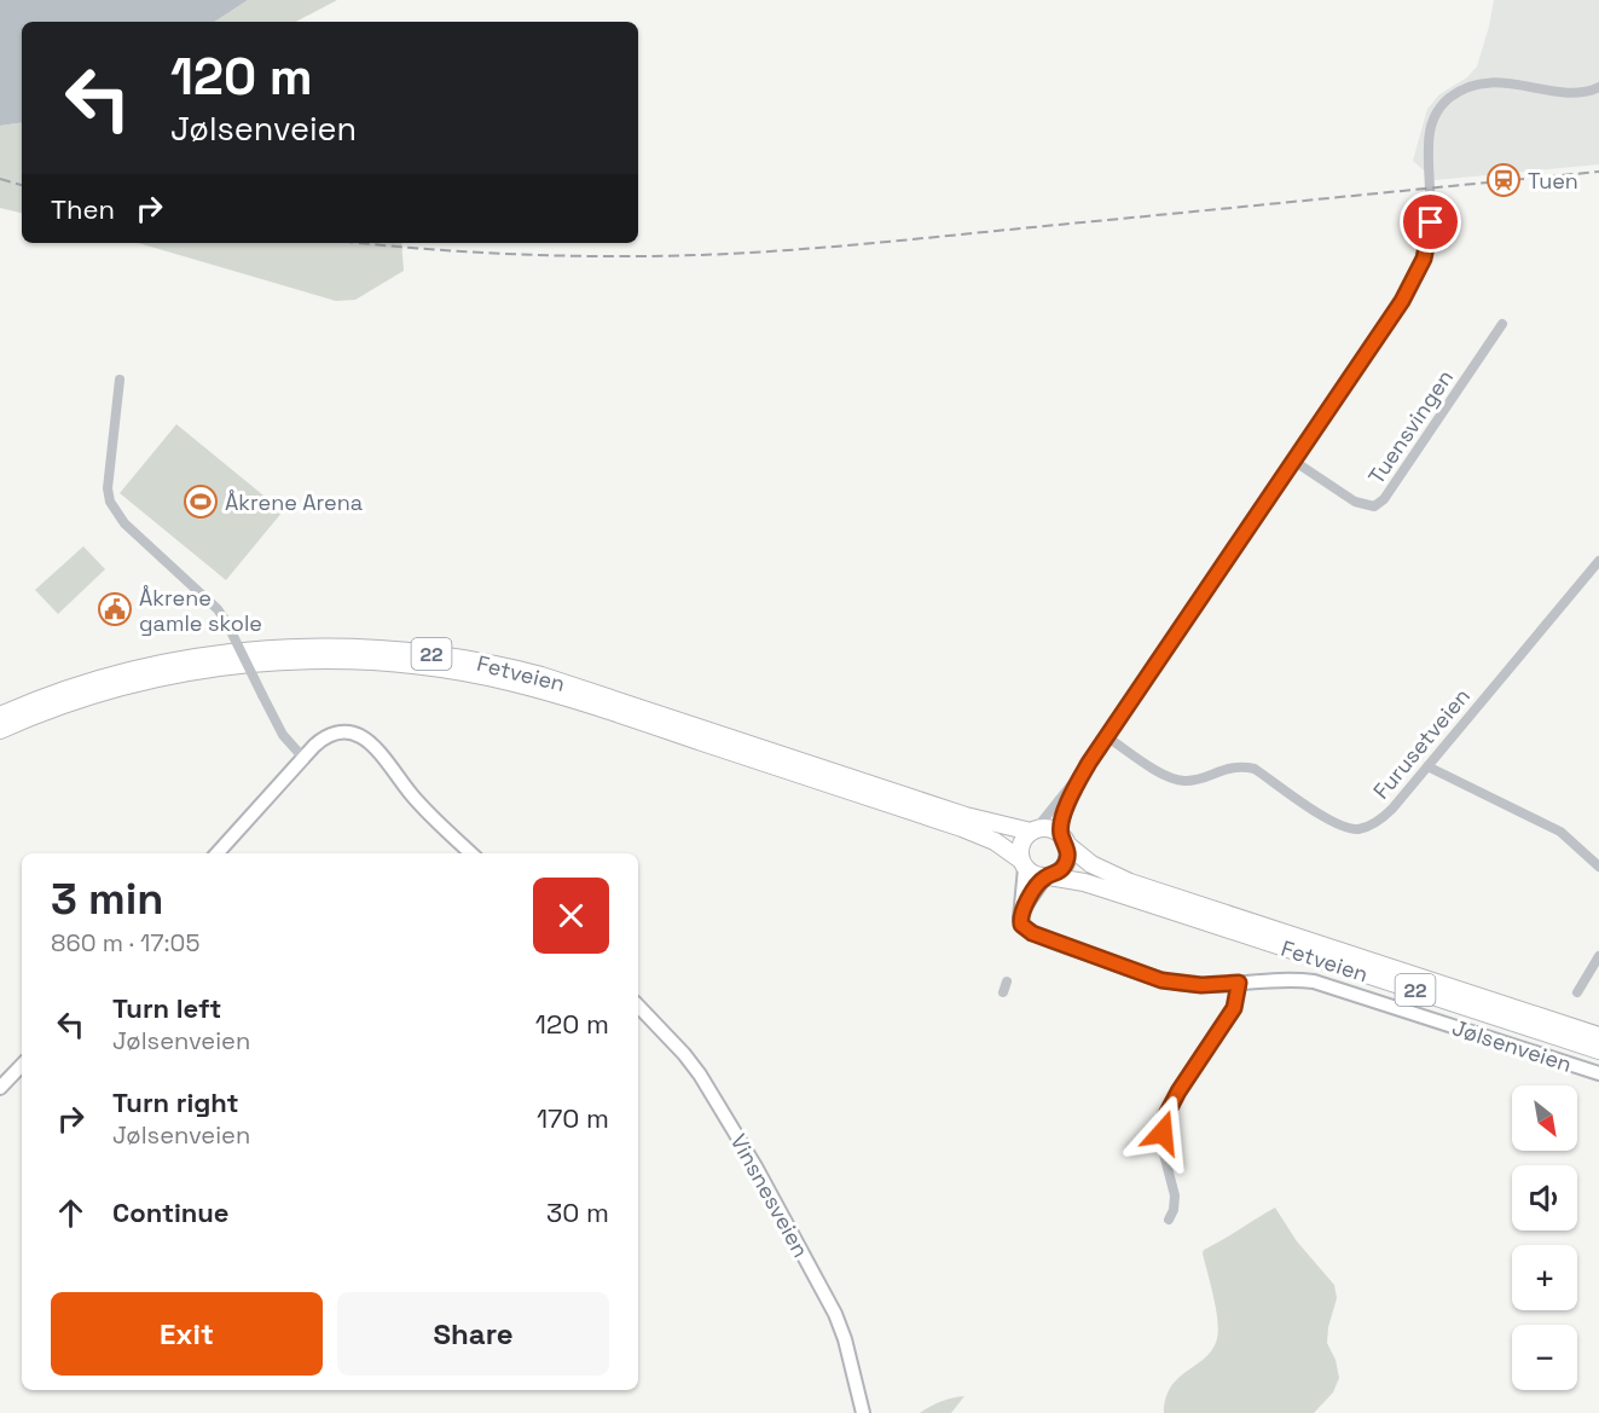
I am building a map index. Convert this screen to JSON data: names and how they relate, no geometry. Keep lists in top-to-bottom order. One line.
{"streets":{"highway":["22","Fetveien"],"main road":["Jølsenveien","Vinsnesveien"],"street":["Tuensvingen","Furusetveien"]},"crossings":[["22","Fetveien"]],"places":{"station":["Tuen"],"sports":["Åkrene Arena"],"public building":["Åkrene gamle skole"]},"north":"bottom right","page":{"turn":["120 m","Jølsenveien"],"then":"Then","heading":["3 min","860 m · 17:05"],"list":[{"name":"Turn left","note":"Jølsenveien","value":"120 m"},{"name":"Turn right","note":"Jølsenveien","value":"170 m"},{"name":"Continue","value":"30 m"}],"map_buttons":["+","−"],"buttons":["Exit","Share"]}}
